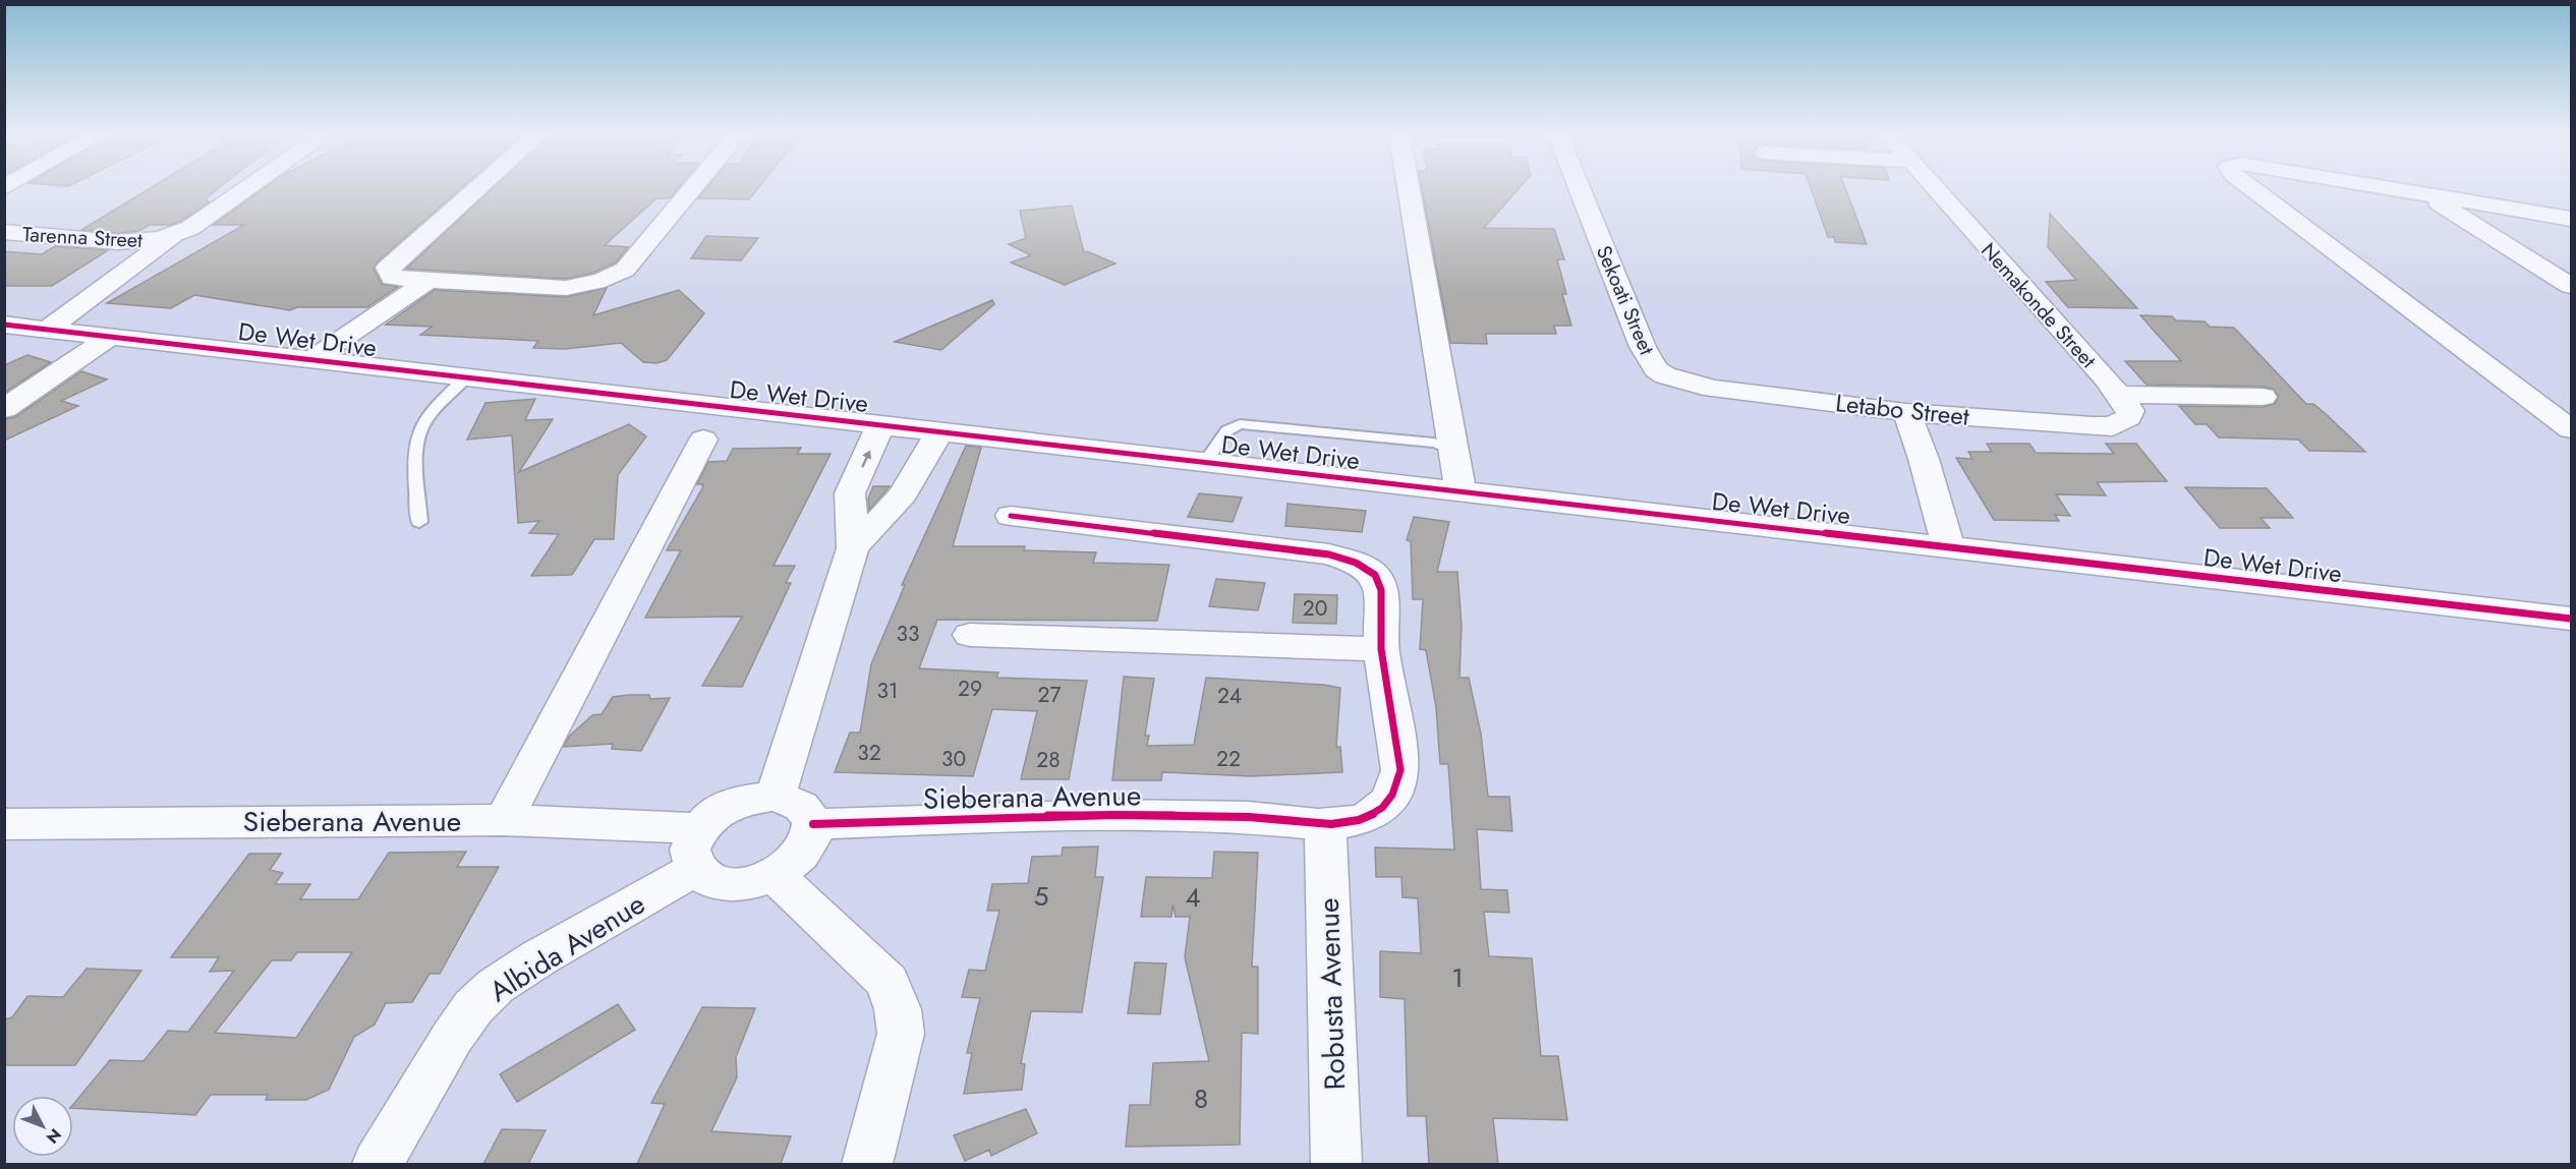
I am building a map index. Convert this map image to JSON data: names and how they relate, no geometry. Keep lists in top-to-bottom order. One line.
{"streets":{"street":["Tarenna Street","Sekoati Street","Nemakonde Street","De Wet Drive","Letabo Street","Sieberana Avenue","Albida Avenue","Robusta Avenue"]},"crossings":[["Sekoati Street","Letabo Street"],["Nemakonde Street","Letabo Street"],["Sieberana Avenue","Albida Avenue"],["Sieberana Avenue","Robusta Avenue"]],"house_numbers":["20","33","29","31","27","24","32","30","22","28","5","4","1","8"],"north":"bottom right"}
